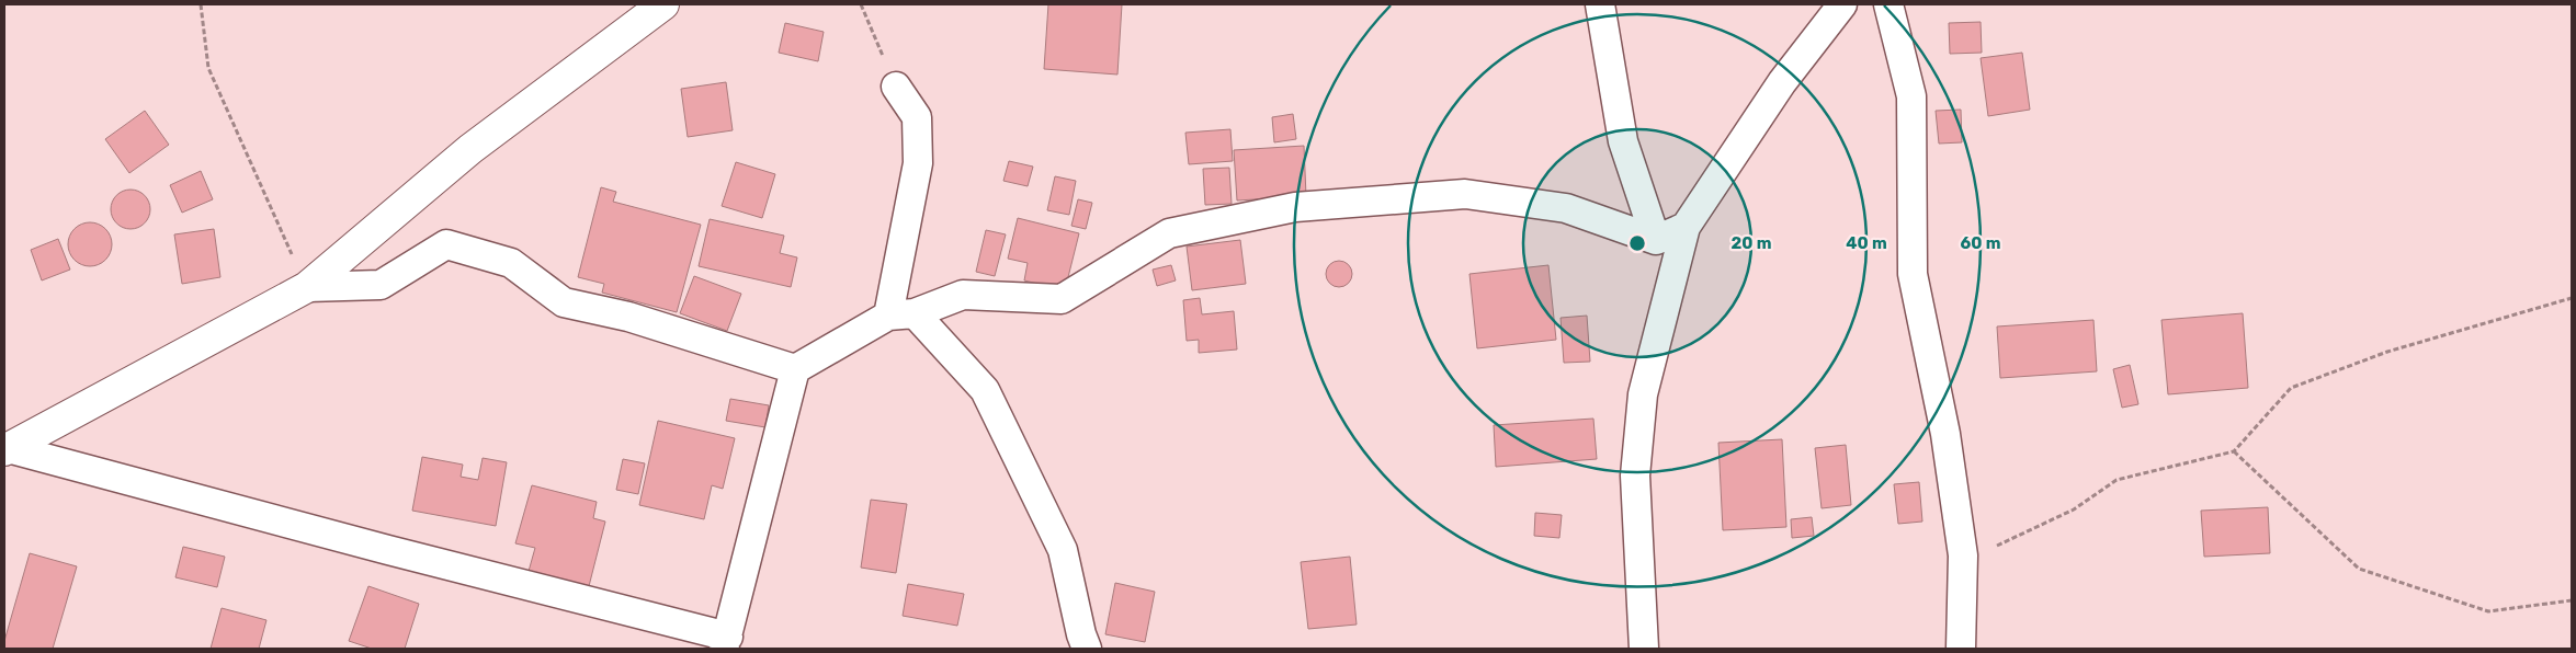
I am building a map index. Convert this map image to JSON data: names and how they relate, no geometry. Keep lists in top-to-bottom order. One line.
{"rings":["20 m","40 m","60 m"]}
